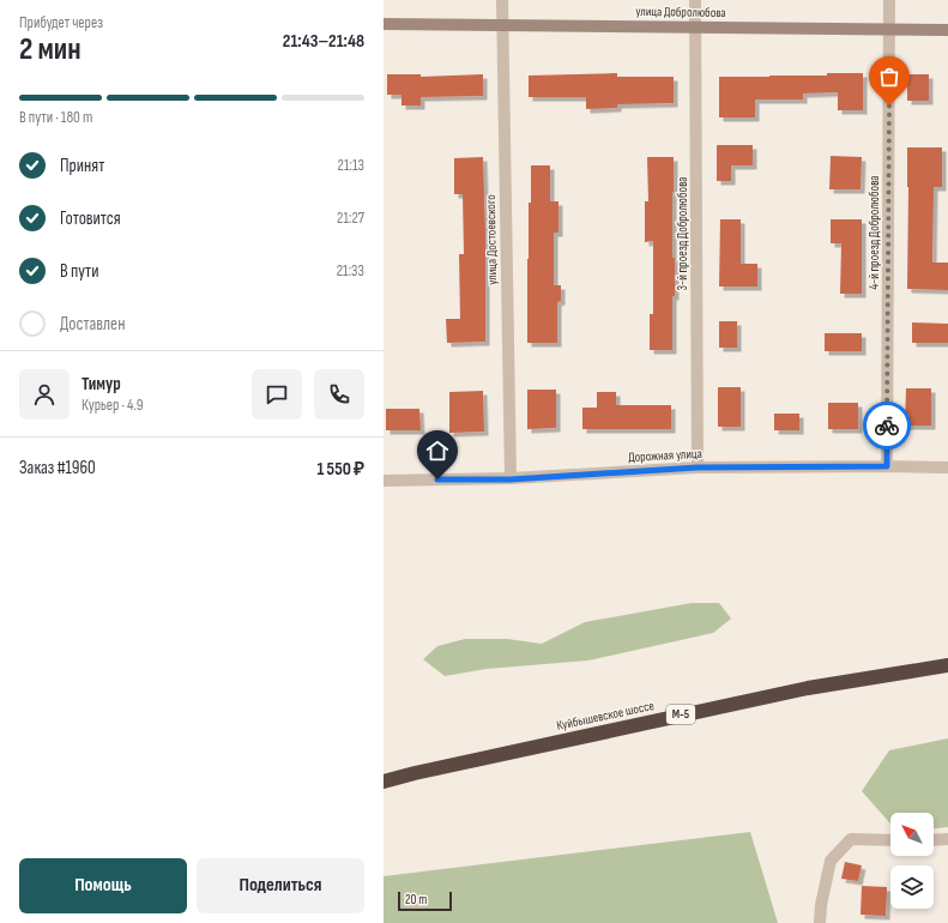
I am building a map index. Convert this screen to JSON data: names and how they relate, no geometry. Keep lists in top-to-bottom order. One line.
{"streets":{"highway":["М-5","Куйбышевское шоссе"],"street":["улица Добролюбова","4-й проезд Добролюбова","3-й проезд Добролюбова","улица Достоевского","Дорожная улица"]},"crossings":[["улица Добролюбова","4-й проезд Добролюбова"],["улица Добролюбова","3-й проезд Добролюбова"],["улица Добролюбова","улица Достоевского"],["4-й проезд Добролюбова","Дорожная улица"],["3-й проезд Добролюбова","Дорожная улица"],["улица Достоевского","Дорожная улица"]],"scale_bar":"20 m","north":"top left","page":{"heading":["2 мин","Прибудет через","21:43–21:48"],"panel":["Тимур","Курьер · 4.9","Заказ #1960","1 550 ₽"],"bar":"В пути · 180 m","list":[["Принят","21:13"],["Готовится","21:27"],["В пути","21:33"],"Доставлен"],"buttons":["Помощь","Поделиться"],"scale":"20 m"}}
